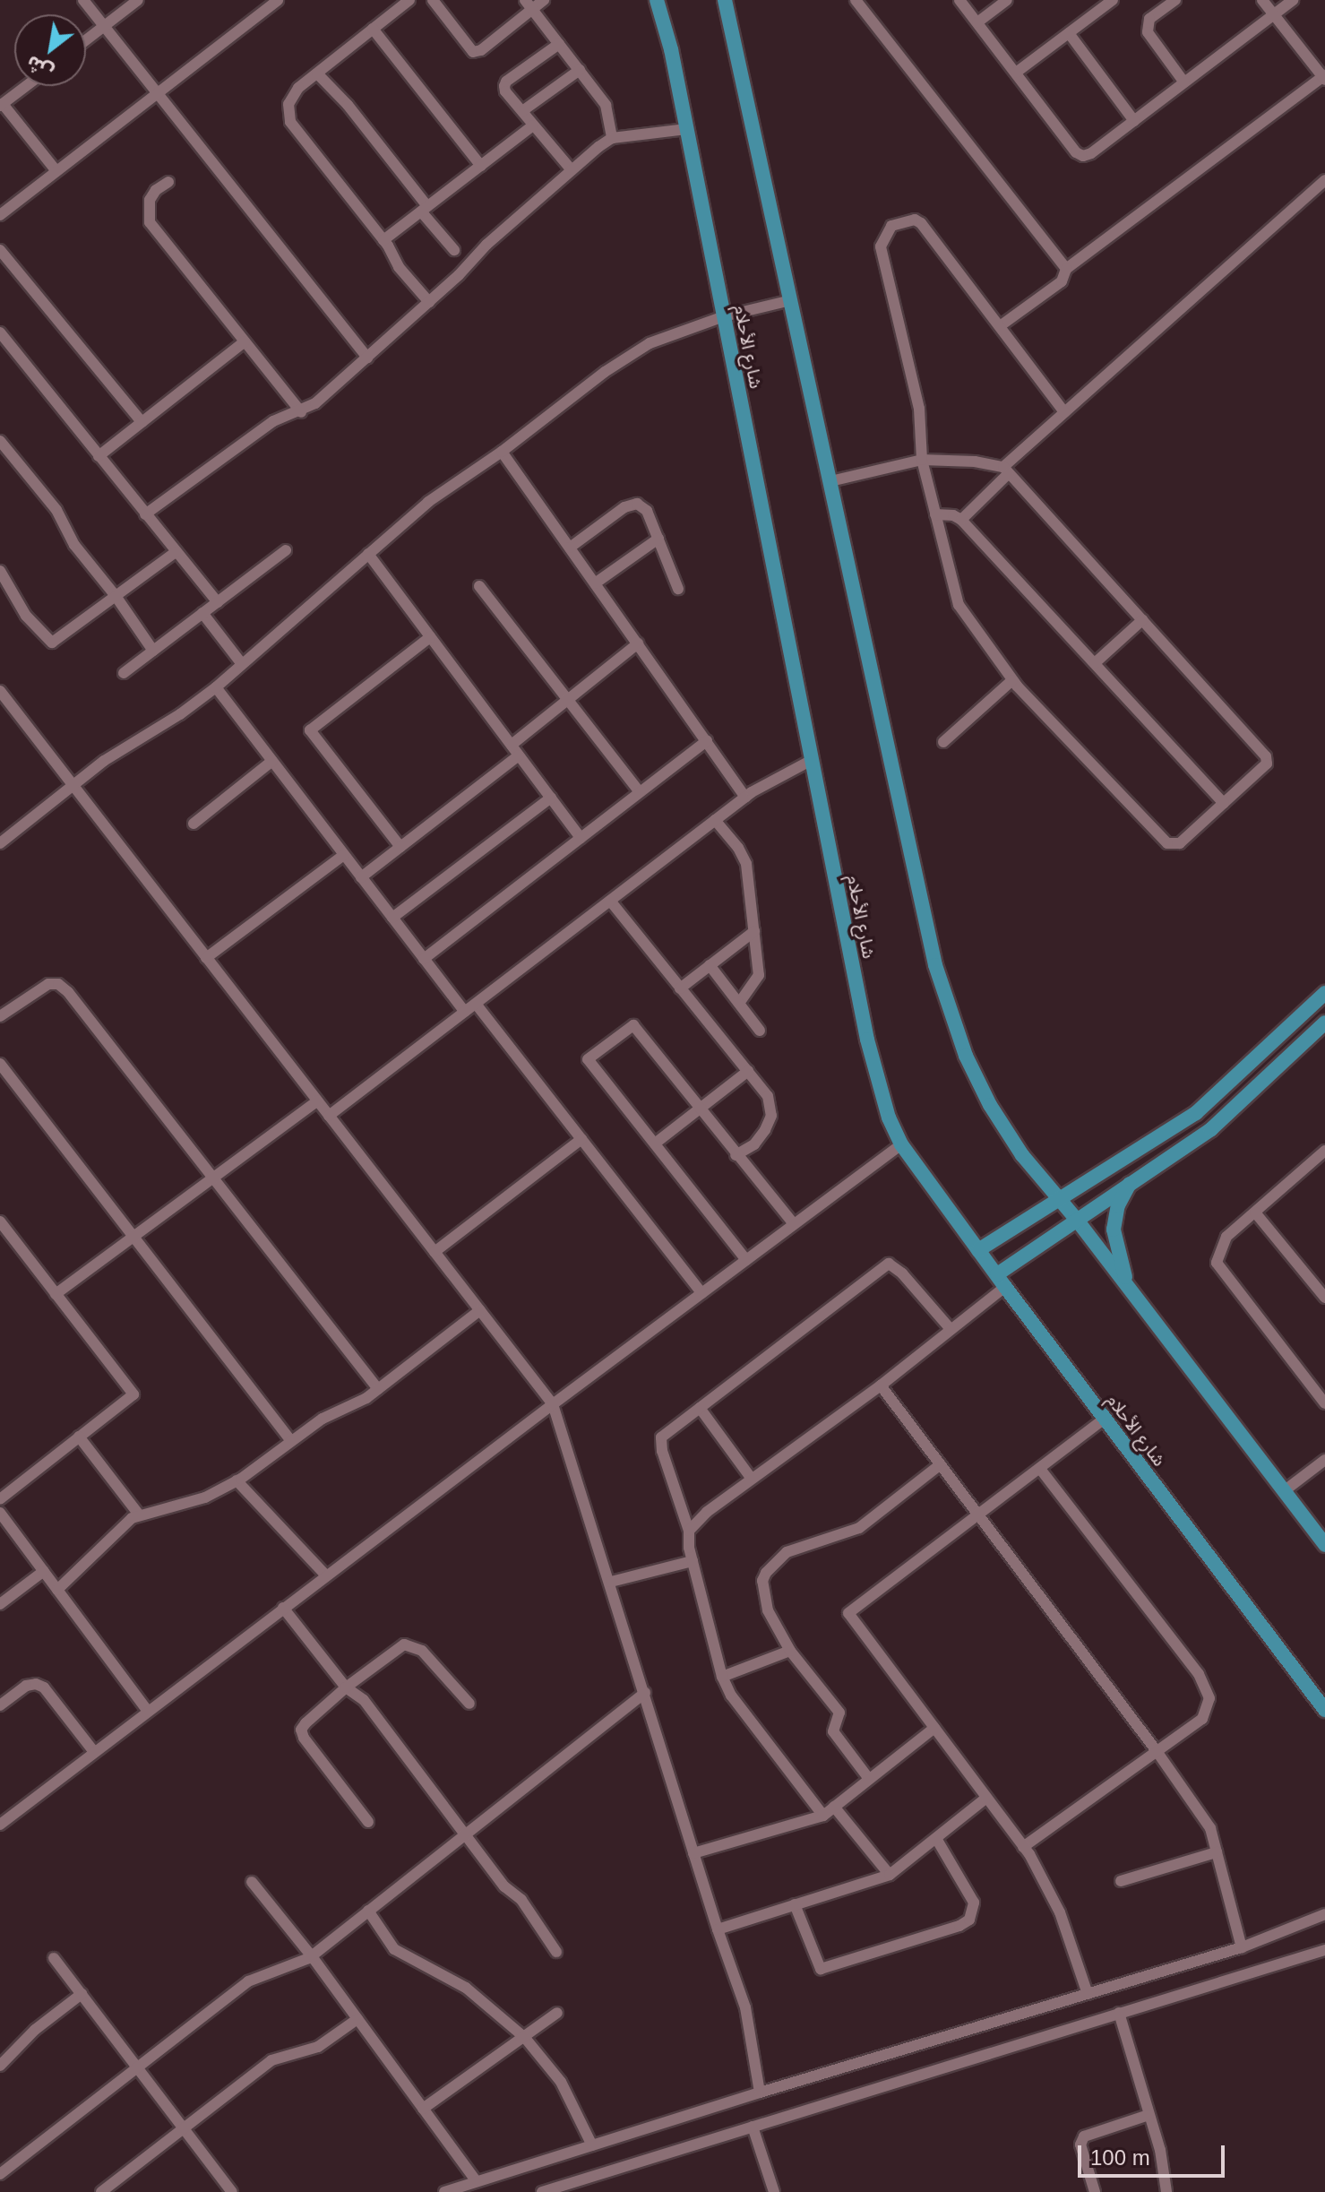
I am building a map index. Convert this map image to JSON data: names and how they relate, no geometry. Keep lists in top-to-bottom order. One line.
{"streets":{"main road":["شارع الأحلام"]},"scale_bar":"100 m","north":"bottom left"}
